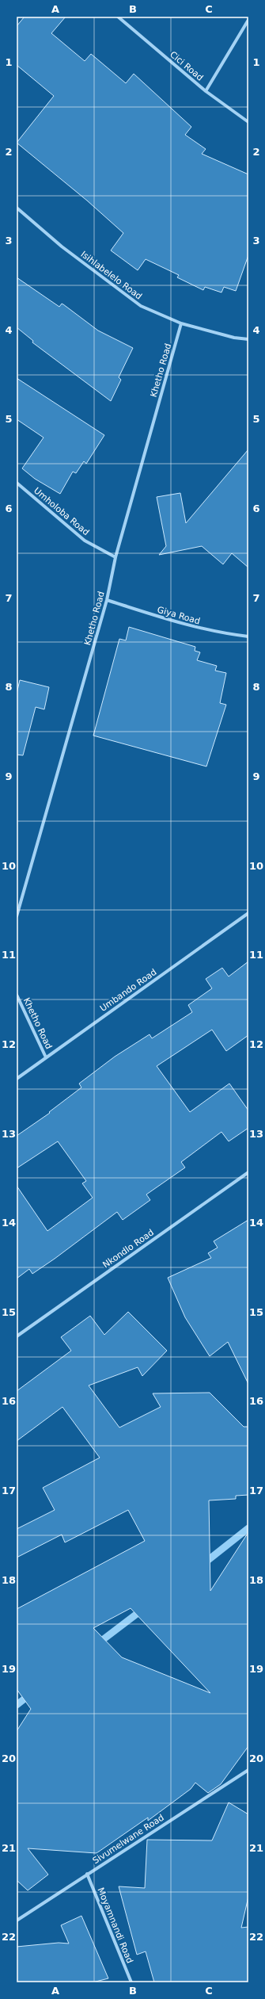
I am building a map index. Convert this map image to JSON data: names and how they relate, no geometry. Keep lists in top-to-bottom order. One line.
{"streets":{"street":["Cici Road","Isihlabelelo Road","Khetho Road","Umholoba Road","Giya Road","Umbando Road","Nkondlo Road","Sivumelwane Road","Moyamnandi Road"]},"crossings":[["Isihlabelelo Road","Khetho Road"],["Khetho Road","Umholoba Road"],["Khetho Road","Giya Road"],["Khetho Road","Umbando Road"],["Sivumelwane Road","Moyamnandi Road"]],"grid":{"columns":["A","B","C"],"rows":["1","2","3","4","5","6","7","8","9","10","11","12","13","14","15","16","17","18","19","20","21","22"]}}
